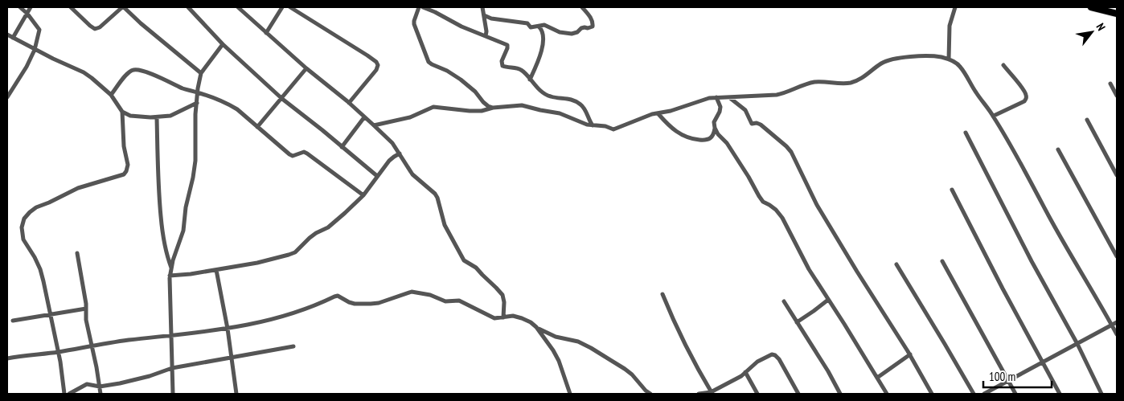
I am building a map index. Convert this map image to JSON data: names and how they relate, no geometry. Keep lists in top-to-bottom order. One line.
{"scale_bar":"100 m","north":"top right"}
